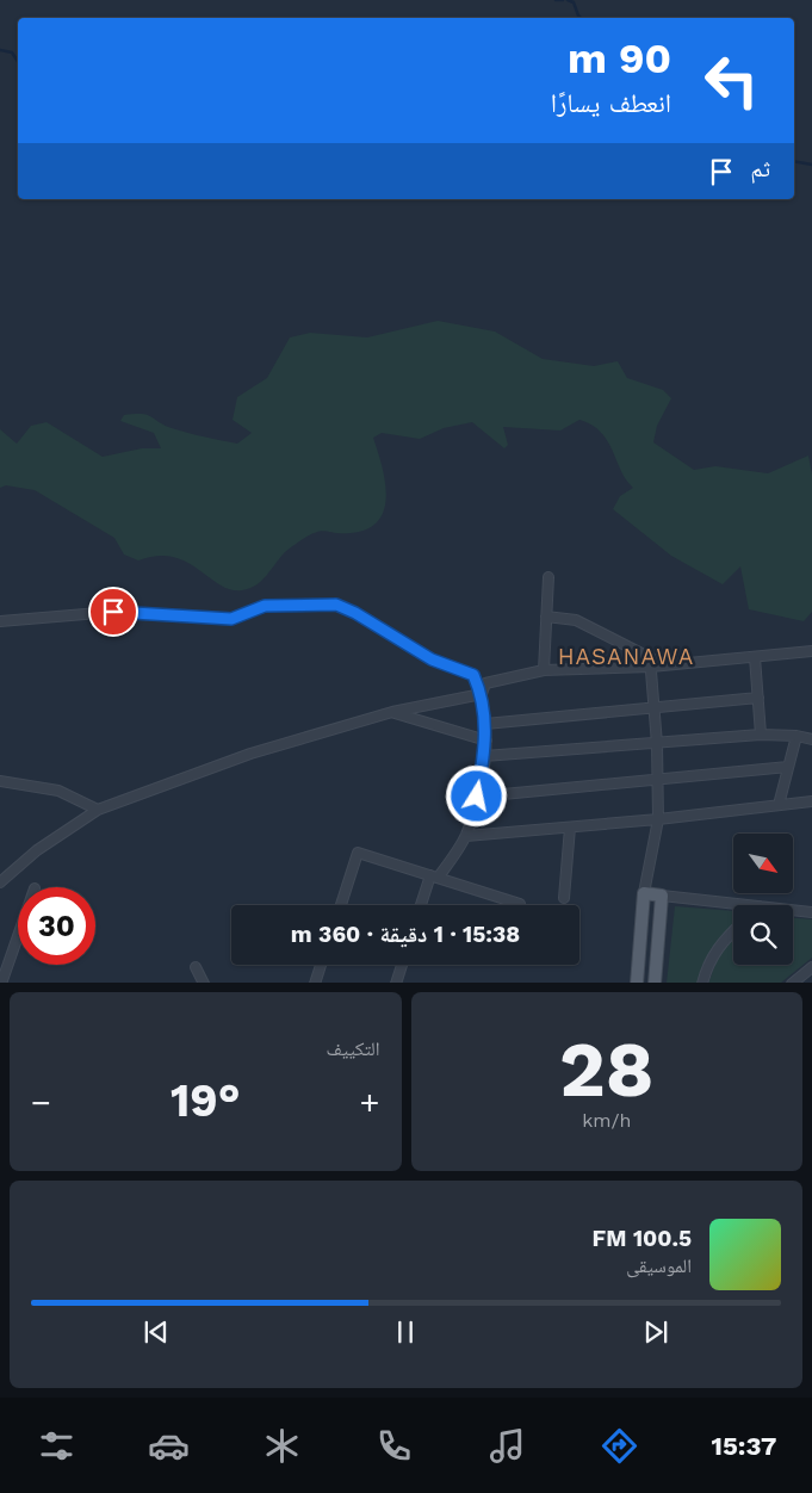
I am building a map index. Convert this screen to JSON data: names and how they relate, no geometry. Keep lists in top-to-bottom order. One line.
{"districts":["HASANAWA"],"north":"bottom right","page":{"turn":["90 m","انعطف يسارًا"],"then":"ثم","limit":"30","trip":"15:38 · 1 دقيقة · 360 m","tile":[["28","km/h"],"التكييف"],"heat":["−","19°","+"],"song":["100.5 FM","الموسيقى"],"tabs":"15:37"}}
